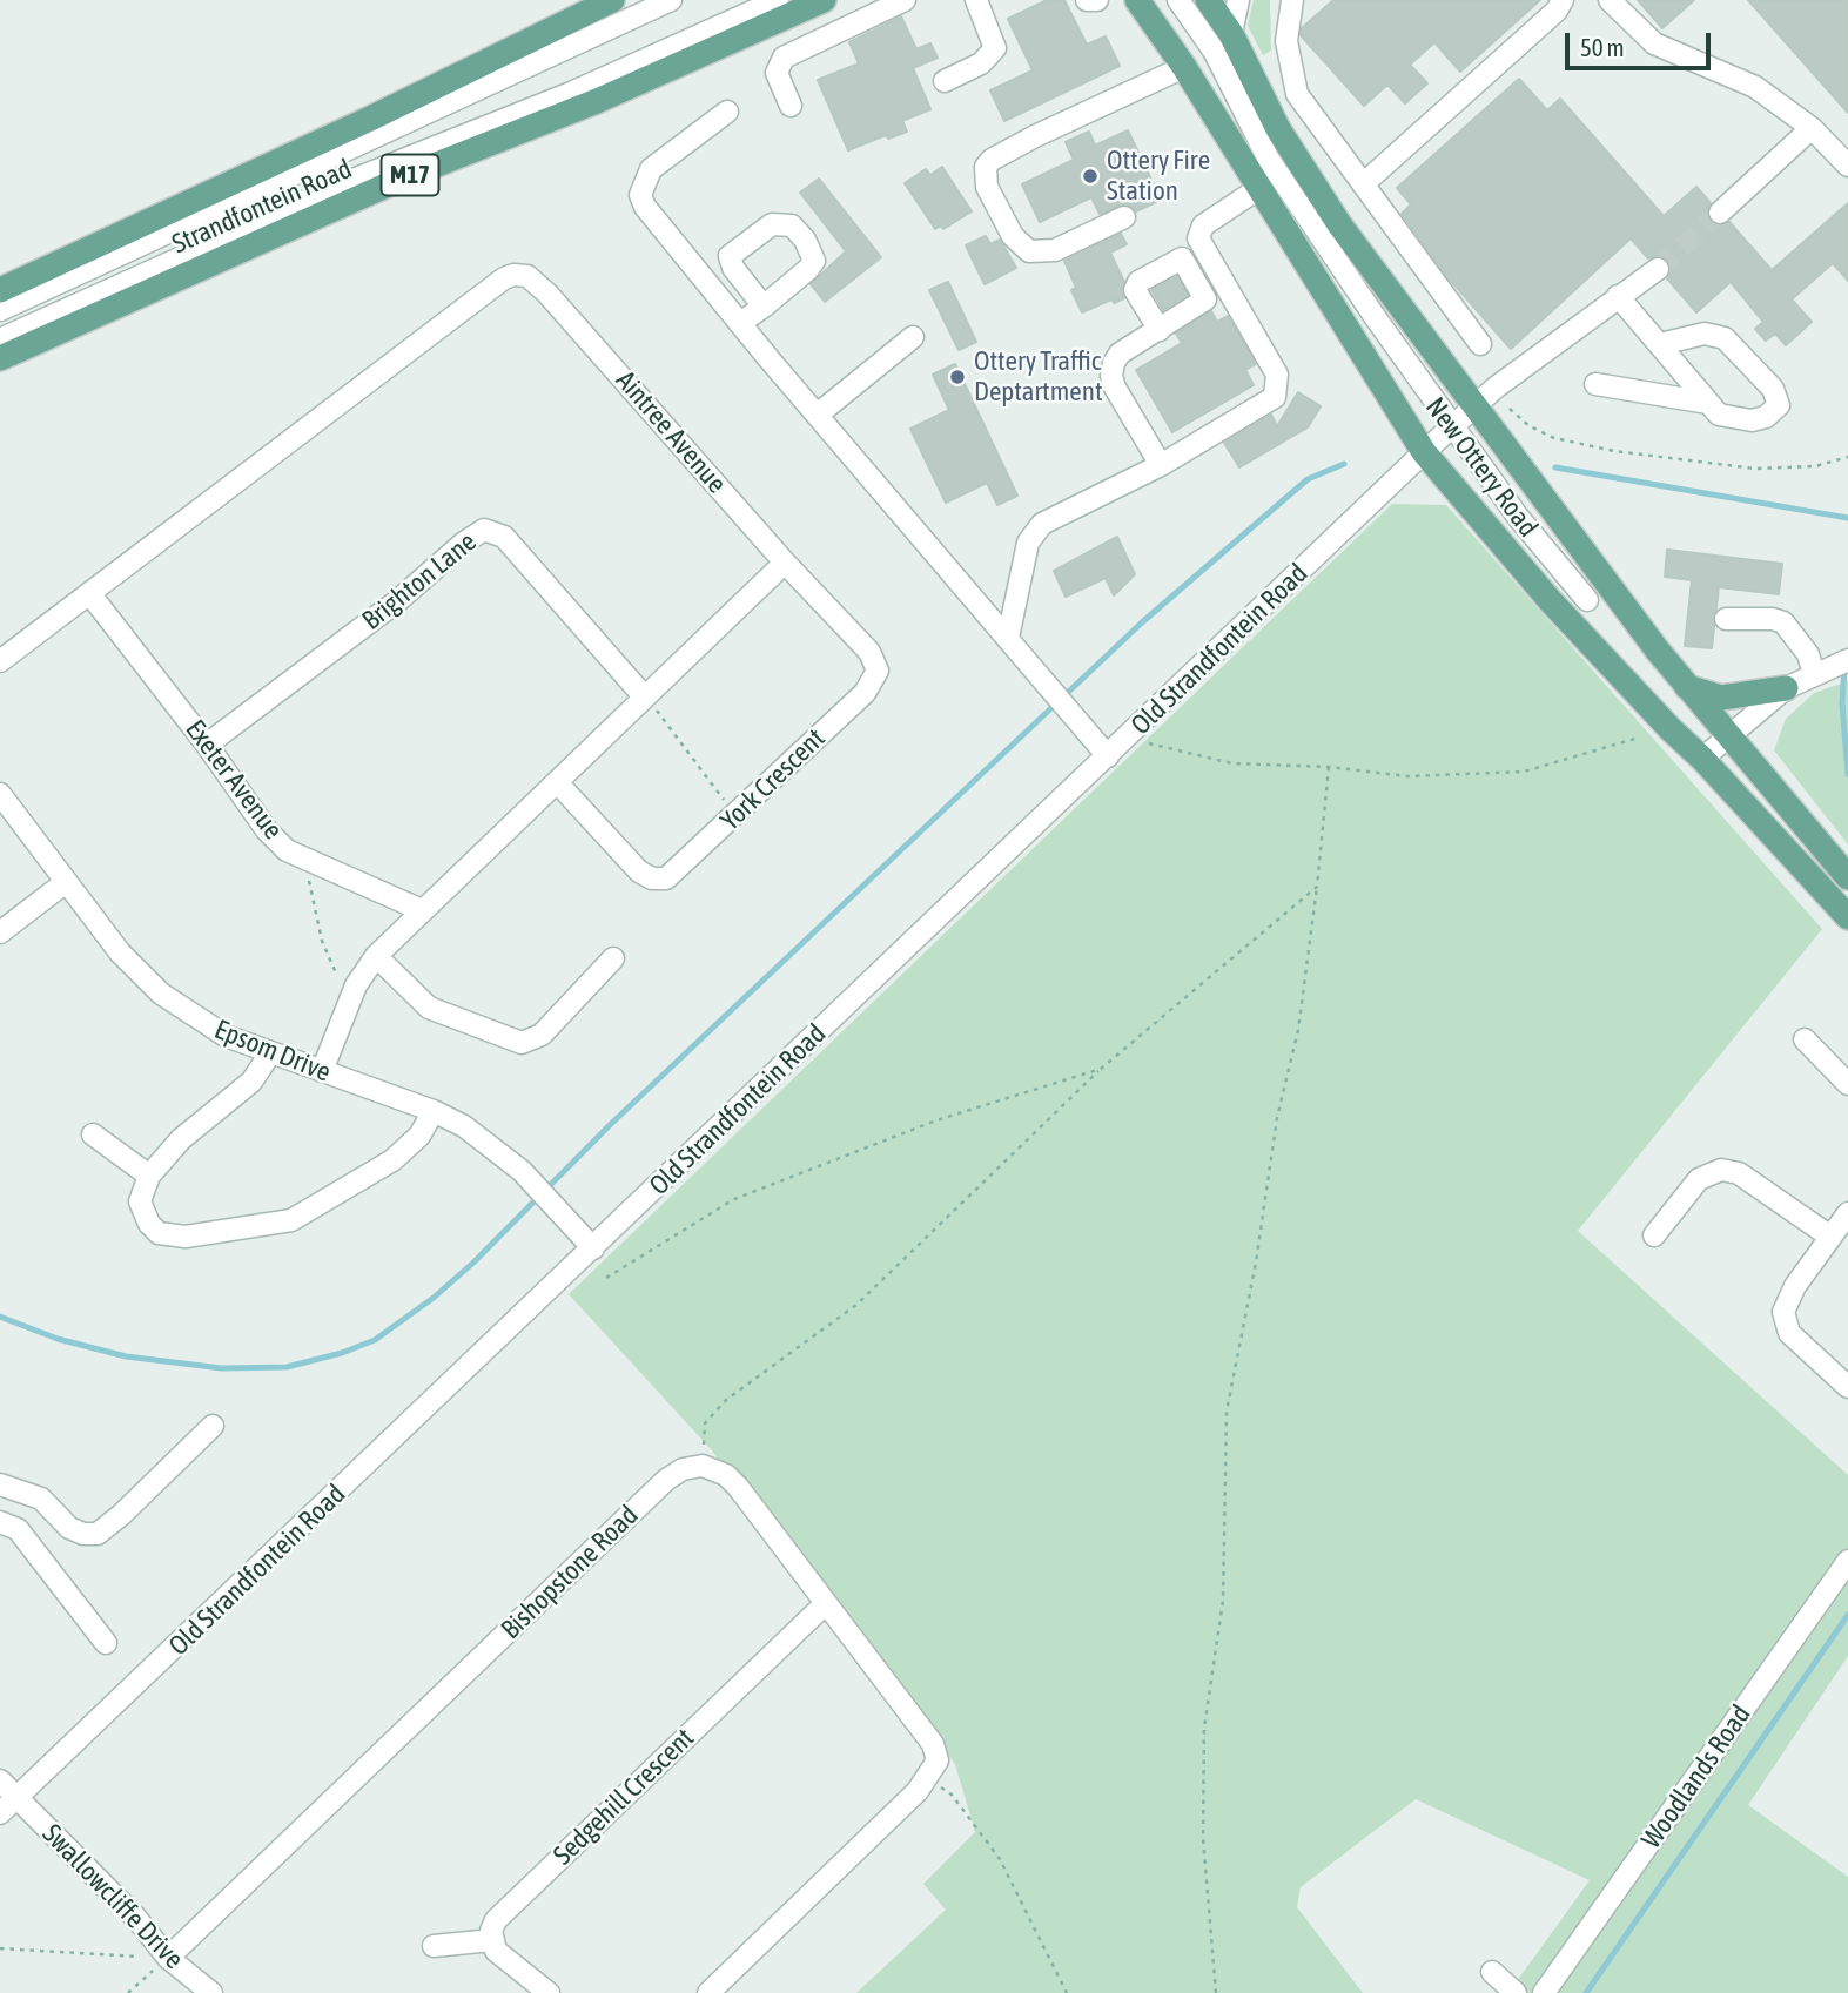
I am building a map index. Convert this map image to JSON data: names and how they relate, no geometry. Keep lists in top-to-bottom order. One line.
{"streets":{"main road":["M17","Strandfontein Road","New Ottery Road"],"street":["Aintree Avenue","Brighton Lane","Old Strandfontein Road","Exeter Avenue","York Crescent","Epsom Drive","Bishopstone Road","Woodlands Road","Sedgehill Crescent","Swallowcliffe Drive"]},"crossings":[["Aintree Avenue","Exeter Avenue"],["Aintree Avenue","York Crescent"],["New Ottery Road","Old Strandfontein Road"],["Brighton Lane","Exeter Avenue"],["Old Strandfontein Road","Epsom Drive"],["Old Strandfontein Road","Swallowcliffe Drive"],["Bishopstone Road","Swallowcliffe Drive"]],"places":["Ottery Fire Station","Ottery Traffic Deptartment"],"scale_bar":"50 m"}
